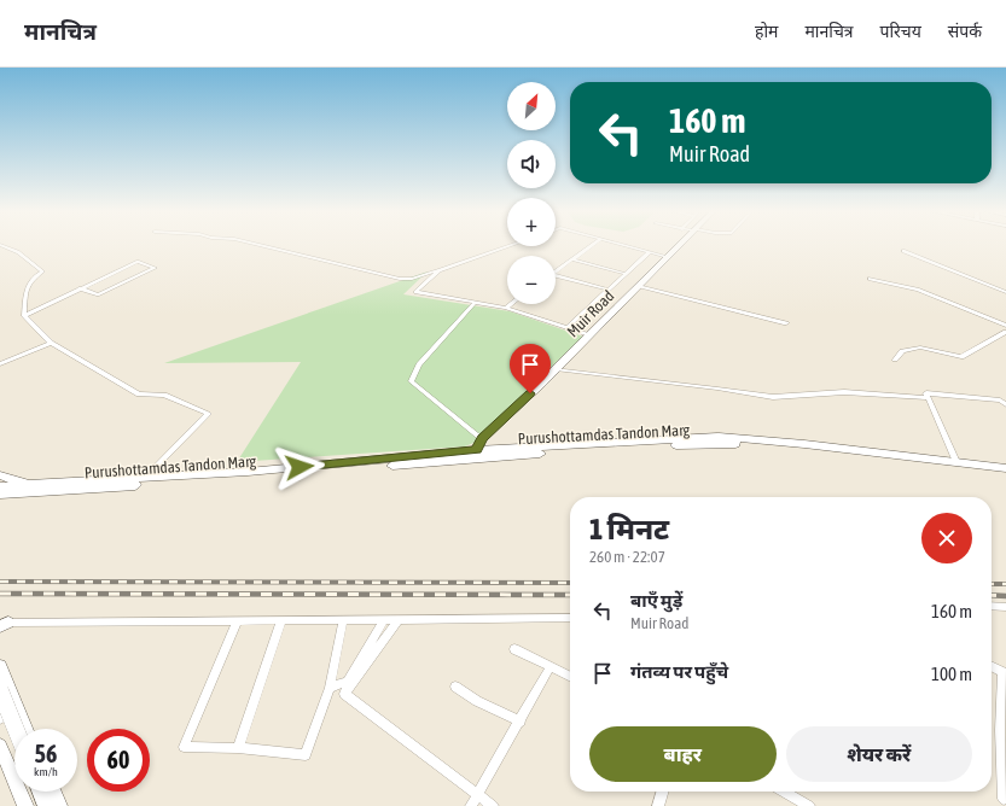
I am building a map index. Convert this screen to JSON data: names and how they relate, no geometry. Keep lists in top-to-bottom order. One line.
{"streets":{"main road":["Muir Road","Purushottamdas Tandon Marg"]},"crossings":[["Muir Road","Purushottamdas Tandon Marg"]],"north":"top right","page":{"header":"मानचित्र","nav":["होम","मानचित्र","परिचय","संपर्क"],"map_buttons":["+","−"],"turn":["160 m","Muir Road"],"heading":["1 मिनट","260 m · 22:07"],"list":[{"name":"बाएँ मुड़ें","note":"Muir Road","value":"160 m"},{"name":"गंतव्य पर पहुँचे","value":"100 m"}],"buttons":["बाहर","शेयर करें"],"speed":"56 km/h","limit":"60"}}
